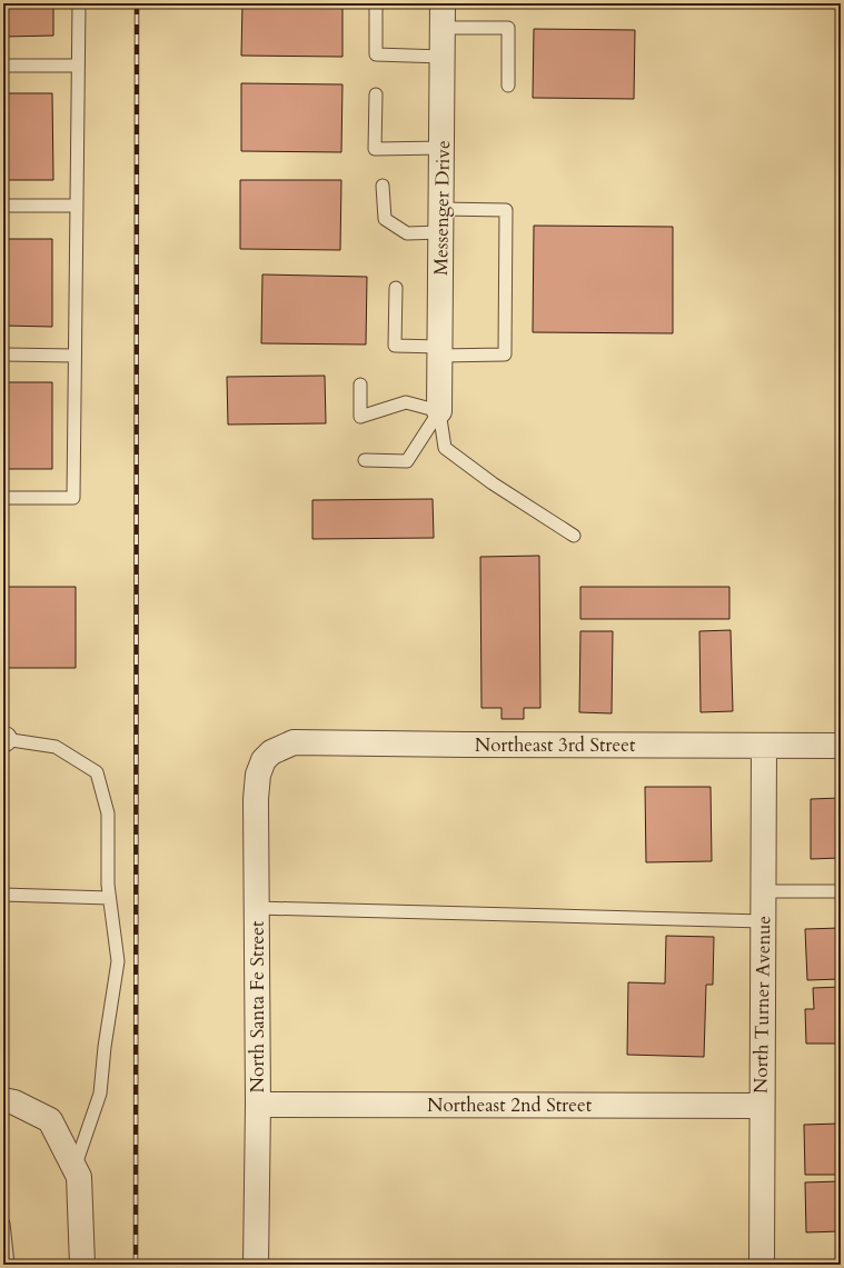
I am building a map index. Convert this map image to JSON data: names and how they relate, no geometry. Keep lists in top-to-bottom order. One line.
{"streets":{"street":["Messenger Drive","Northeast 3rd Street","North Turner Avenue","North Santa Fe Street","Northeast 2nd Street"]},"crossings":[["Northeast 3rd Street","North Turner Avenue"],["Northeast 3rd Street","North Santa Fe Street"],["North Turner Avenue","Northeast 2nd Street"],["North Santa Fe Street","Northeast 2nd Street"]]}
